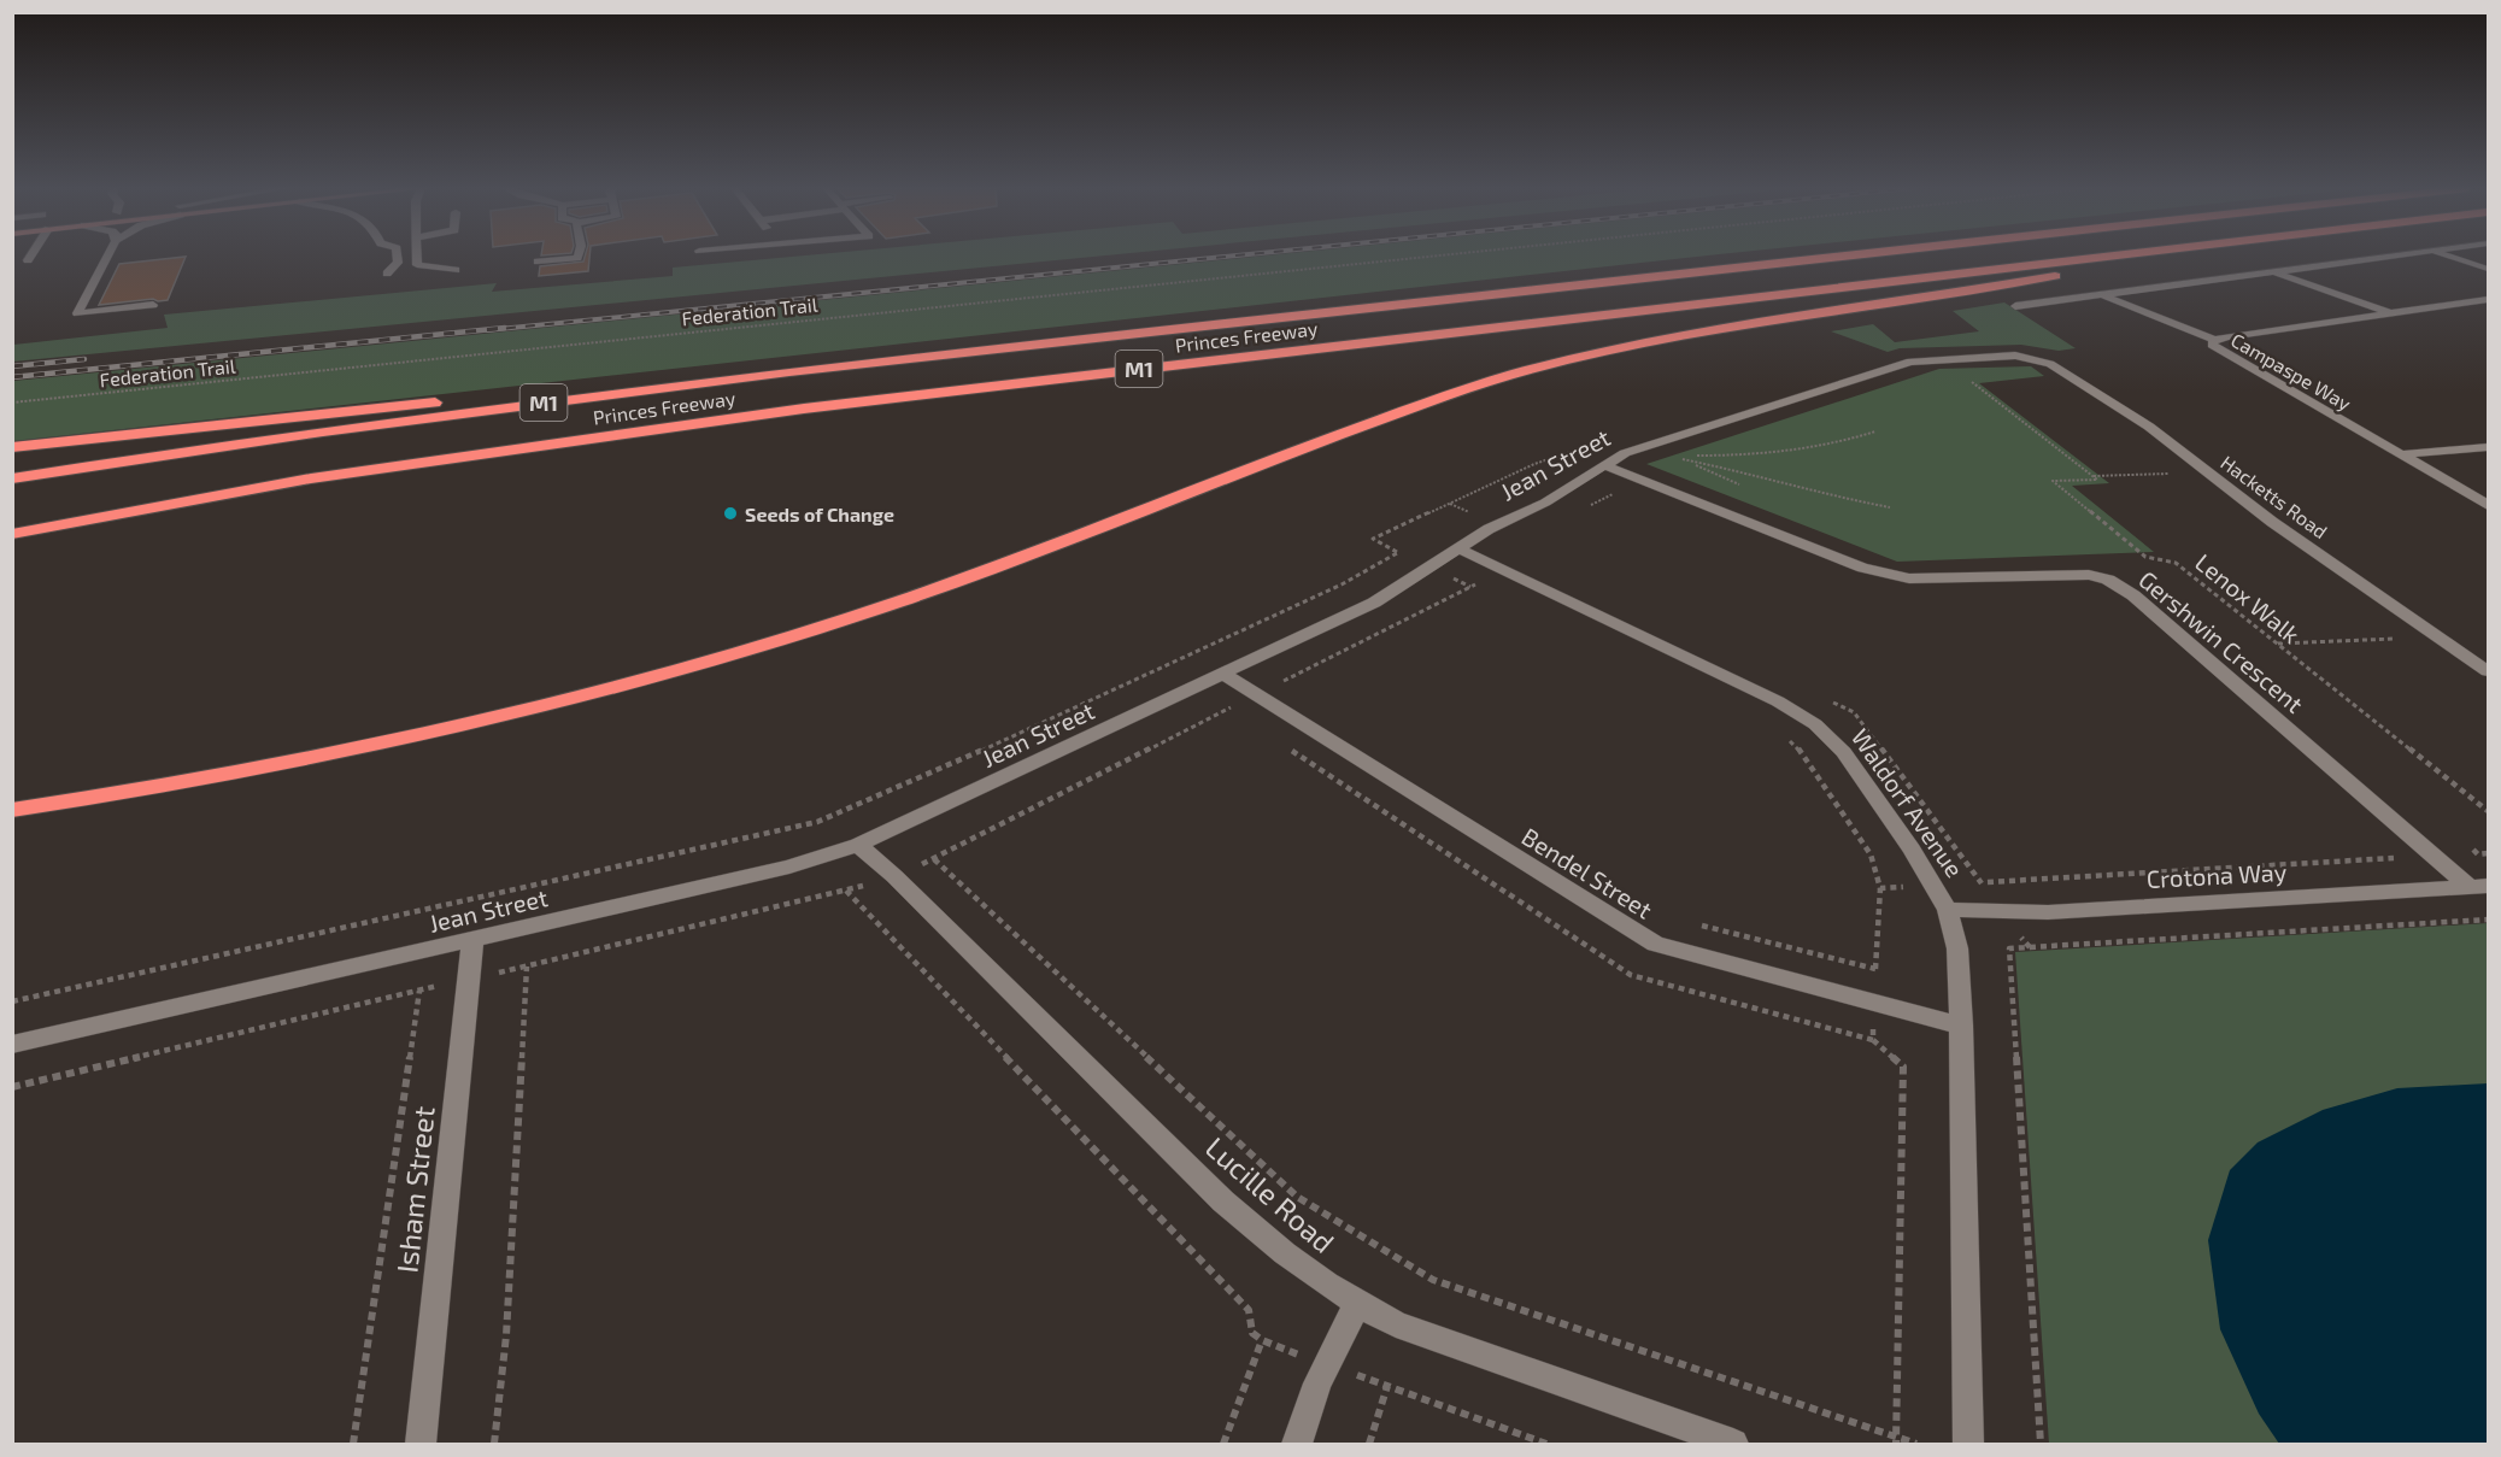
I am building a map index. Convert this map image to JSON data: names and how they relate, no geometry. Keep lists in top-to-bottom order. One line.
{"streets":{"highway":["Princes Freeway","M1"],"street":["Campaspe Way","Jean Street","Hacketts Road","Gershwin Crescent","Waldorf Avenue","Bendel Street","Crotona Way","Isham Street","Lucille Road"],"path":["Federation Trail","Lenox Walk"]},"crossings":[["Jean Street","Hacketts Road"],["Jean Street","Gershwin Crescent"],["Jean Street","Waldorf Avenue"],["Jean Street","Bendel Street"],["Jean Street","Isham Street"],["Jean Street","Lucille Road"],["Gershwin Crescent","Crotona Way"],["Waldorf Avenue","Bendel Street"],["Waldorf Avenue","Crotona Way"]],"places":["Seeds of Change"]}
